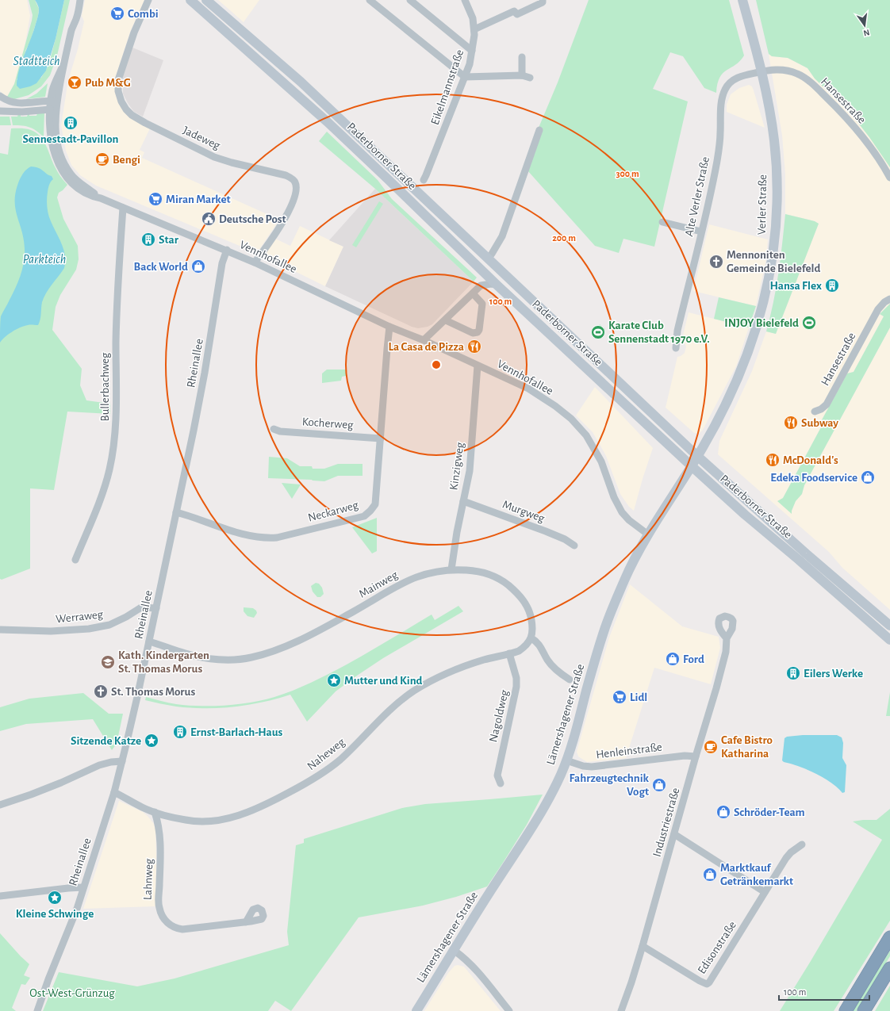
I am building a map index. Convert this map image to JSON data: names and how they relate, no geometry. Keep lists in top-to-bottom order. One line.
{"streets":{"main road":["Paderborner Straße","Verler Straße","Lämershagener Straße"],"street":["Eikelmannstraße","Hansestraße","Jadeweg","Alte Verler Straße","Vennhofallee","Rheinallee","Bullerbachweg","Kocherweg","Kinzigweg","Neckarweg","Murgweg","Mainweg","Werraweg","Nagoldweg","Henleinstraße","Naheweg","Industriestraße","Lahnweg","Edisonstraße"]},"crossings":[["Hansestraße","Alte Verler Straße"],["Hansestraße","Verler Straße"],["Jadeweg","Vennhofallee"],["Paderborner Straße","Verler Straße"],["Paderborner Straße","Lämershagener Straße"],["Alte Verler Straße","Verler Straße"],["Verler Straße","Lämershagener Straße"],["Vennhofallee","Rheinallee"],["Vennhofallee","Bullerbachweg"],["Vennhofallee","Kinzigweg"],["Vennhofallee","Neckarweg"],["Vennhofallee","Lämershagener Straße"],["Rheinallee","Neckarweg"],["Rheinallee","Mainweg"],["Rheinallee","Werraweg"],["Rheinallee","Naheweg"],["Kocherweg","Neckarweg"],["Kinzigweg","Murgweg"],["Kinzigweg","Mainweg"],["Mainweg","Naheweg"],["Lämershagener Straße","Henleinstraße"],["Nagoldweg","Naheweg"],["Henleinstraße","Industriestraße"],["Naheweg","Lahnweg"],["Industriestraße","Edisonstraße"]],"water":["Stadtteich","Parkteich"],"parks":["Ost-West-Grünzug"],"places":{"supermarket":["Combi","Miran Market","Lidl"],"bar":["Pub M&G"],"building":["Sennestadt-Pavillon","Star","Hansa Flex","Eilers Werke","Ernst-Barlach-Haus"],"cafe":["Bengi","Cafe Bistro Katharina"],"public building":["Deutsche Post"],"church":["Mennoniten Gemeinde Bielefeld","St. Thomas Morus"],"shop":["Back World","Edeka Foodservice","Ford","Fahrzeugtechnik Vogt","Schröder-Team","Marktkauf Getränkemarkt"],"sports":["INJOY Bielefeld","Karate Club Sennenstadt 1970 e.V."],"restaurant":["La Casa de Pizza","Subway","McDonald's"],"school or university":["Kath. Kindergarten St. Thomas Morus"],"place":["Mutter und Kind","Sitzende Katze","Kleine Schwinge"]},"scale_bar":"100 m","north":"bottom","rings":["300 m","200 m","100 m"]}
